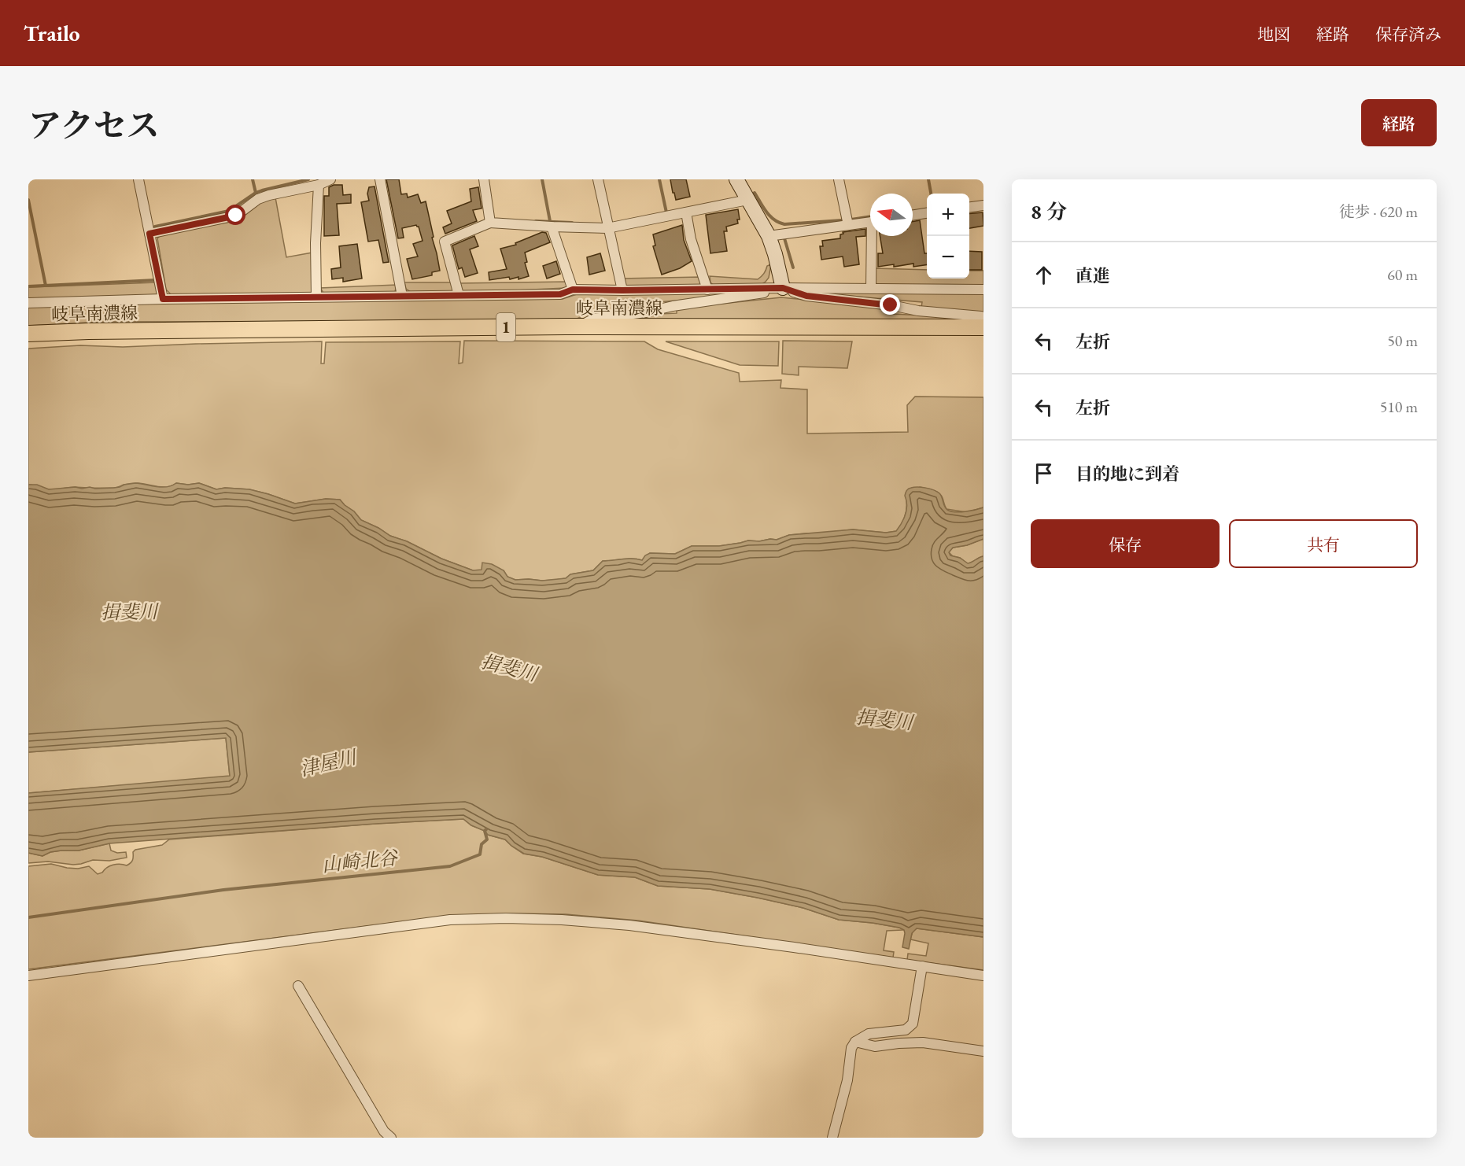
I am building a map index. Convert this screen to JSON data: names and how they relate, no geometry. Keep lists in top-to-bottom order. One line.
{"streets":{"main road":["岐阜南濃線","1"]},"water":["揖斐川","津屋川","山崎北谷"],"north":"left","page":{"header":"Trailo","nav":["地図","経路","保存済み"],"title":"アクセス","buttons":["経路",["保存","共有"]],"heading":["8 分","徒歩 · 620 m"],"map_buttons":["+","−"],"list":[["直進","60 m"],["左折","50 m"],["左折","510 m"],"目的地に到着"]}}
